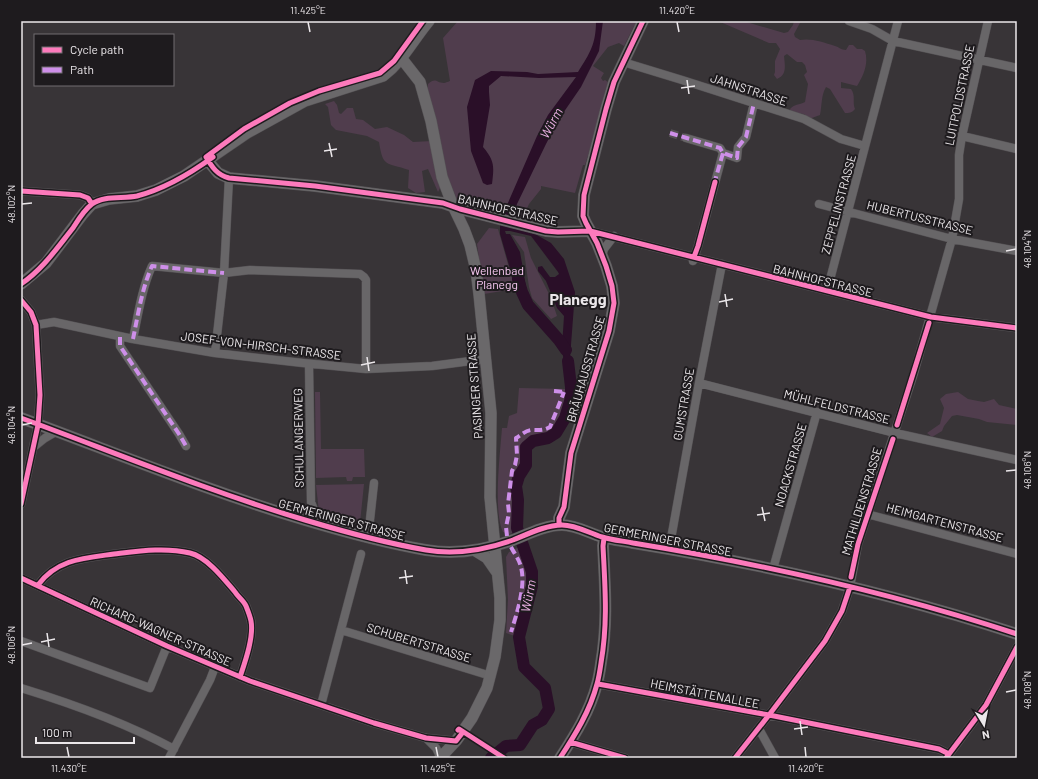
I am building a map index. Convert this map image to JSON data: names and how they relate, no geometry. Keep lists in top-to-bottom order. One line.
{"streets":{"main road":["BAHNHOFSTRASSE","BRÄUHAUSSTRASSE","PASINGER STRASSE","GERMERINGER STRASSE"],"street":["JAHNSTRASSE","LUITPOLDSTRASSE","ZEPPELINSTRASSE","HUBERTUSSTRASSE","JOSEF-VON-HIRSCH-STRASSE","GUMSTRASSE","MÜHLFELDSTRASSE","SCHULANGERWEG","NOACKSTRASSE","MATHILDENSTRASSE","HEIMGARTENSTRASSE","RICHARD-WAGNER-STRASSE","SCHUBERTSTRASSE","HEIMSTÄTTENALLEE"]},"crossings":[["JAHNSTRASSE","ZEPPELINSTRASSE"],["JAHNSTRASSE","BRÄUHAUSSTRASSE"],["LUITPOLDSTRASSE","HUBERTUSSTRASSE"],["LUITPOLDSTRASSE","MATHILDENSTRASSE"],["ZEPPELINSTRASSE","BAHNHOFSTRASSE"],["ZEPPELINSTRASSE","HUBERTUSSTRASSE"],["BAHNHOFSTRASSE","BRÄUHAUSSTRASSE"],["BAHNHOFSTRASSE","PASINGER STRASSE"],["BAHNHOFSTRASSE","GUMSTRASSE"],["BAHNHOFSTRASSE","MATHILDENSTRASSE"],["HUBERTUSSTRASSE","MATHILDENSTRASSE"],["JOSEF-VON-HIRSCH-STRASSE","PASINGER STRASSE"],["JOSEF-VON-HIRSCH-STRASSE","SCHULANGERWEG"],["BRÄUHAUSSTRASSE","GERMERINGER STRASSE"],["PASINGER STRASSE","GERMERINGER STRASSE"],["PASINGER STRASSE","RICHARD-WAGNER-STRASSE"],["PASINGER STRASSE","SCHUBERTSTRASSE"],["GUMSTRASSE","MÜHLFELDSTRASSE"],["GUMSTRASSE","GERMERINGER STRASSE"],["MÜHLFELDSTRASSE","NOACKSTRASSE"],["MÜHLFELDSTRASSE","MATHILDENSTRASSE"],["NOACKSTRASSE","GERMERINGER STRASSE"],["MATHILDENSTRASSE","GERMERINGER STRASSE"],["MATHILDENSTRASSE","HEIMGARTENSTRASSE"],["MATHILDENSTRASSE","HEIMSTÄTTENALLEE"]],"districts":["Planegg"],"water":["Würm"],"parks":["Wellenbad Planegg"],"legend":["Cycle path","Path"],"scale_bar":"100 m","north":"bottom","coordinates":["11.425°E","11.420°E","48.102°N","48.104°N","48.106°N","48.108°N","11.430°E"]}
